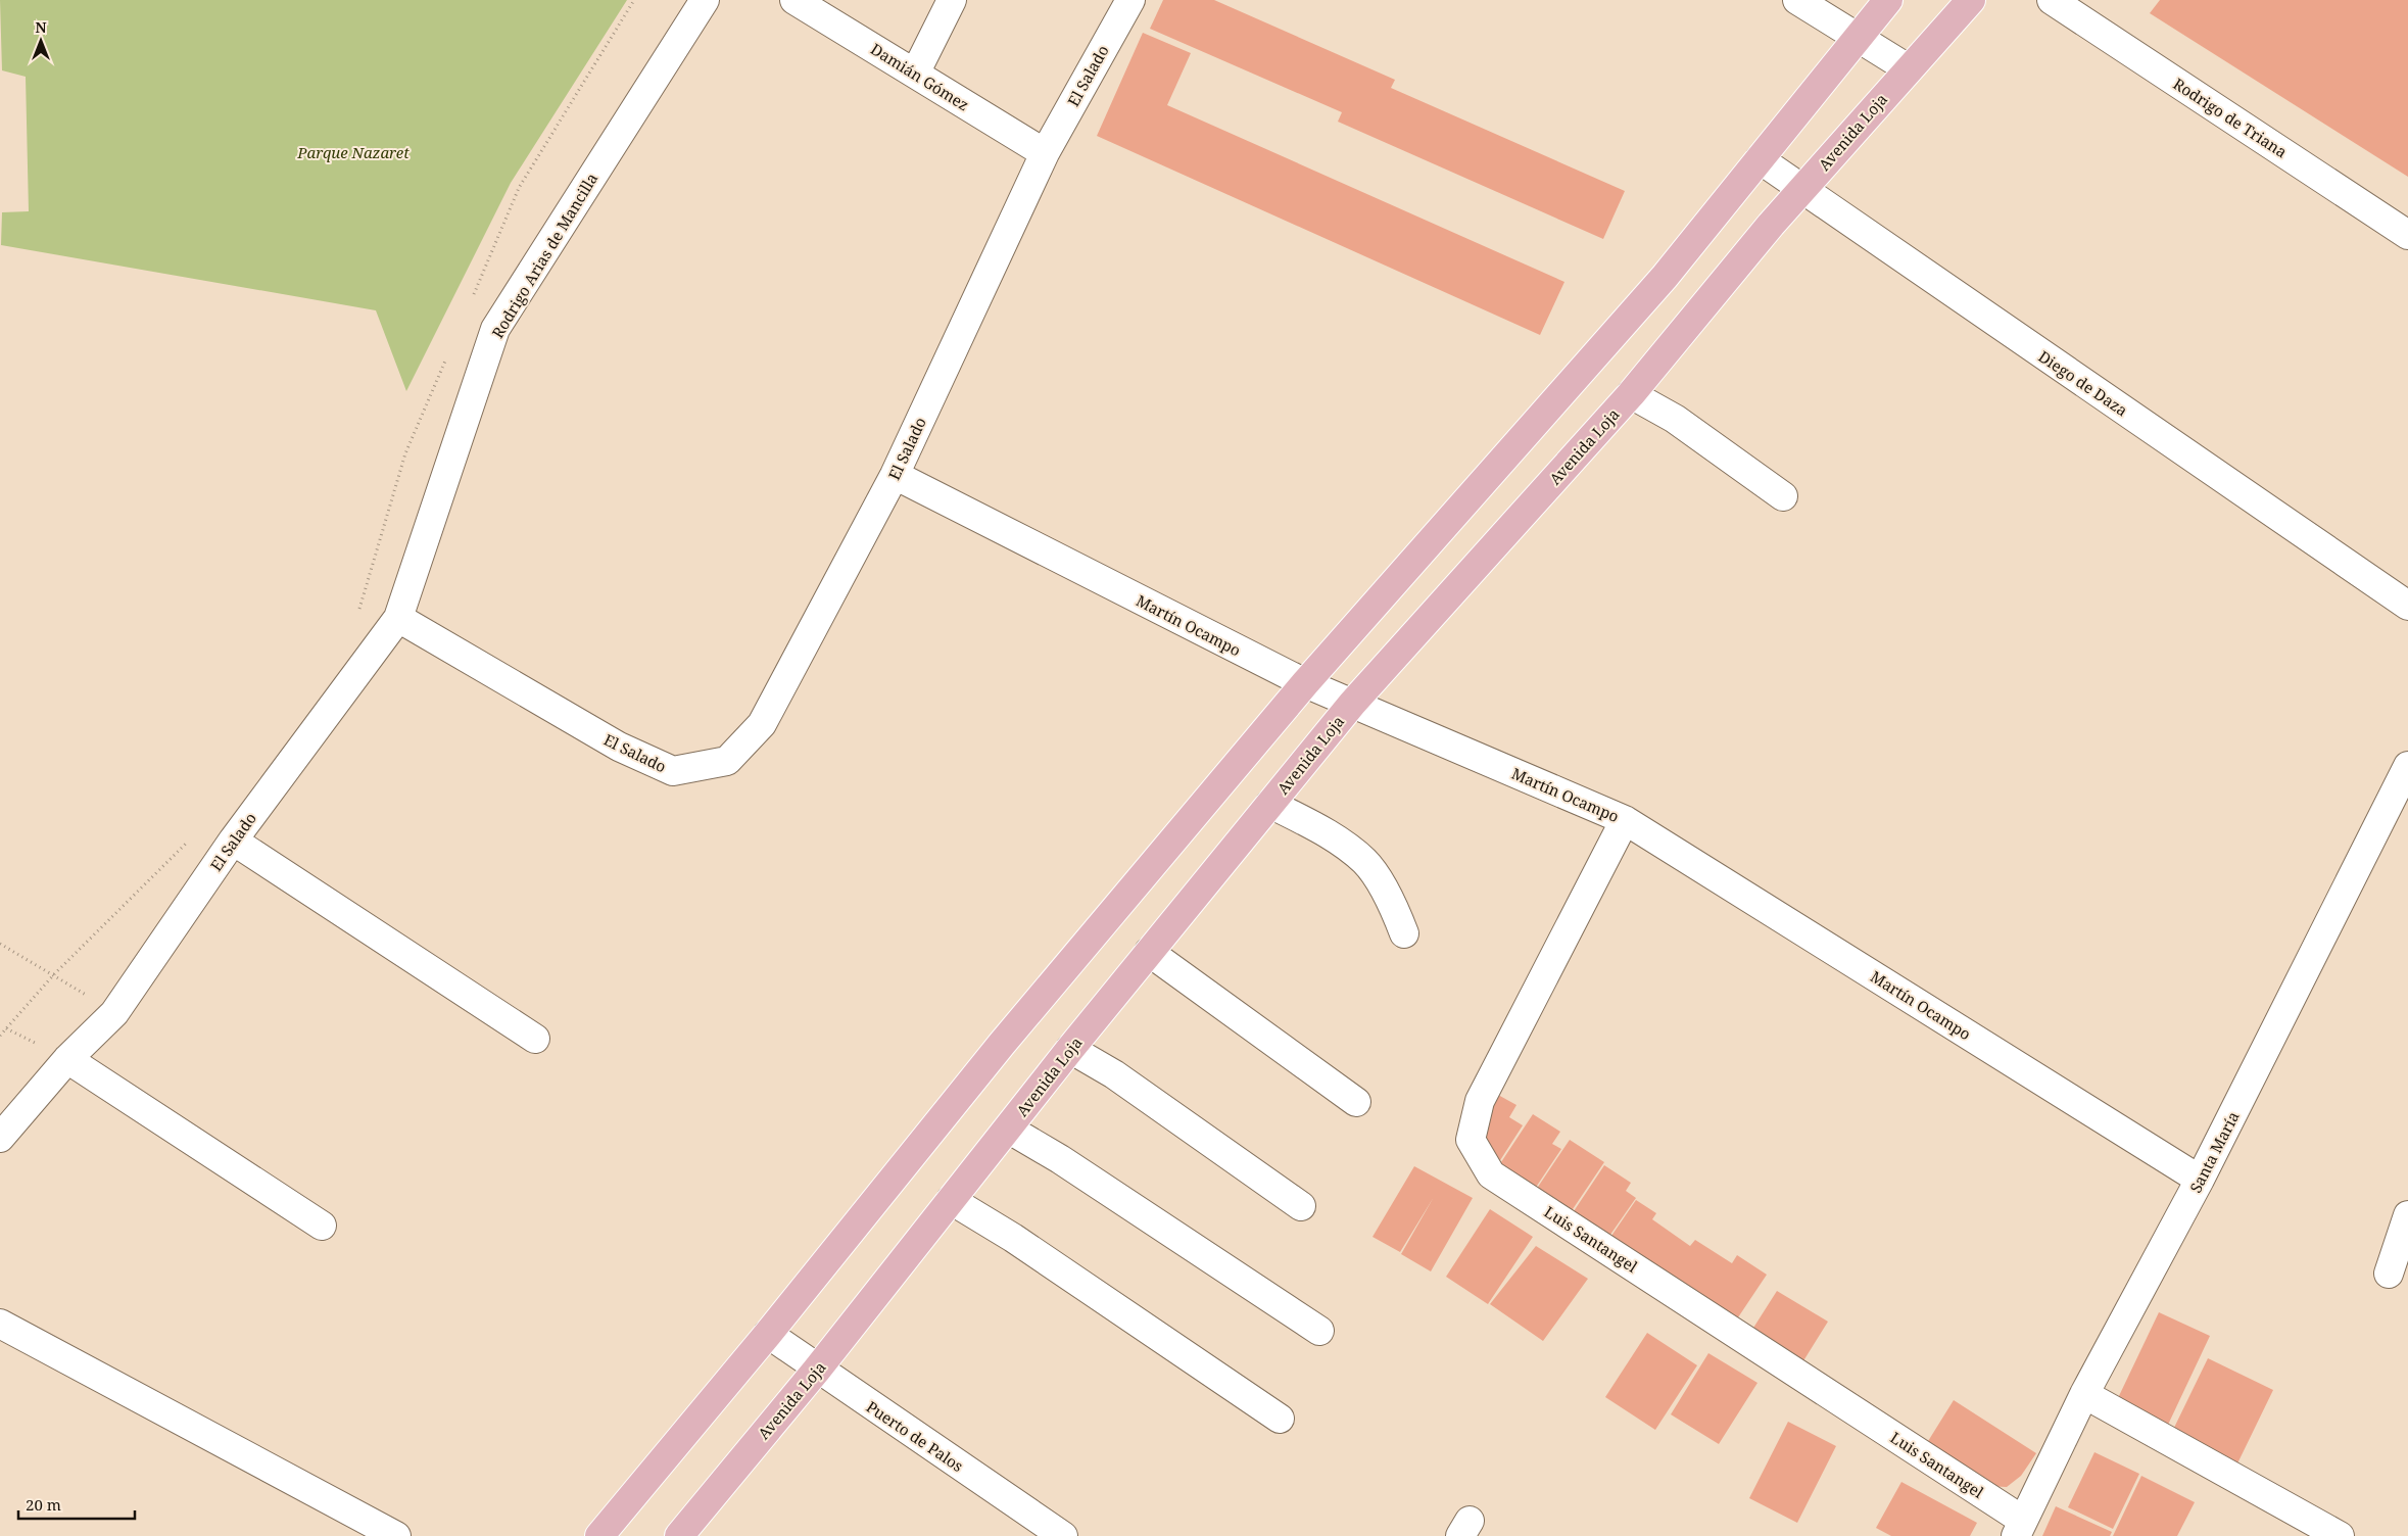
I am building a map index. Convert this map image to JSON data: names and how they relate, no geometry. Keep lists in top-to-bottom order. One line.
{"streets":{"main road":["Avenida Loja"],"street":["El Salado","Damián Gómez","Rodrigo de Triana","Rodrigo Arias de Mancilla","Diego de Daza","Martín Ocampo","Santa María","Luis Santangel","Puerto de Palos"]},"crossings":[["El Salado","Damián Gómez"],["El Salado","Rodrigo Arias de Mancilla"],["El Salado","Martín Ocampo"],["Avenida Loja","Diego de Daza"],["Avenida Loja","Martín Ocampo"],["Avenida Loja","Puerto de Palos"],["Martín Ocampo","Santa María"],["Martín Ocampo","Luis Santangel"],["Santa María","Luis Santangel"]],"parks":["Parque Nazaret"],"scale_bar":"20 m","north":"top"}
